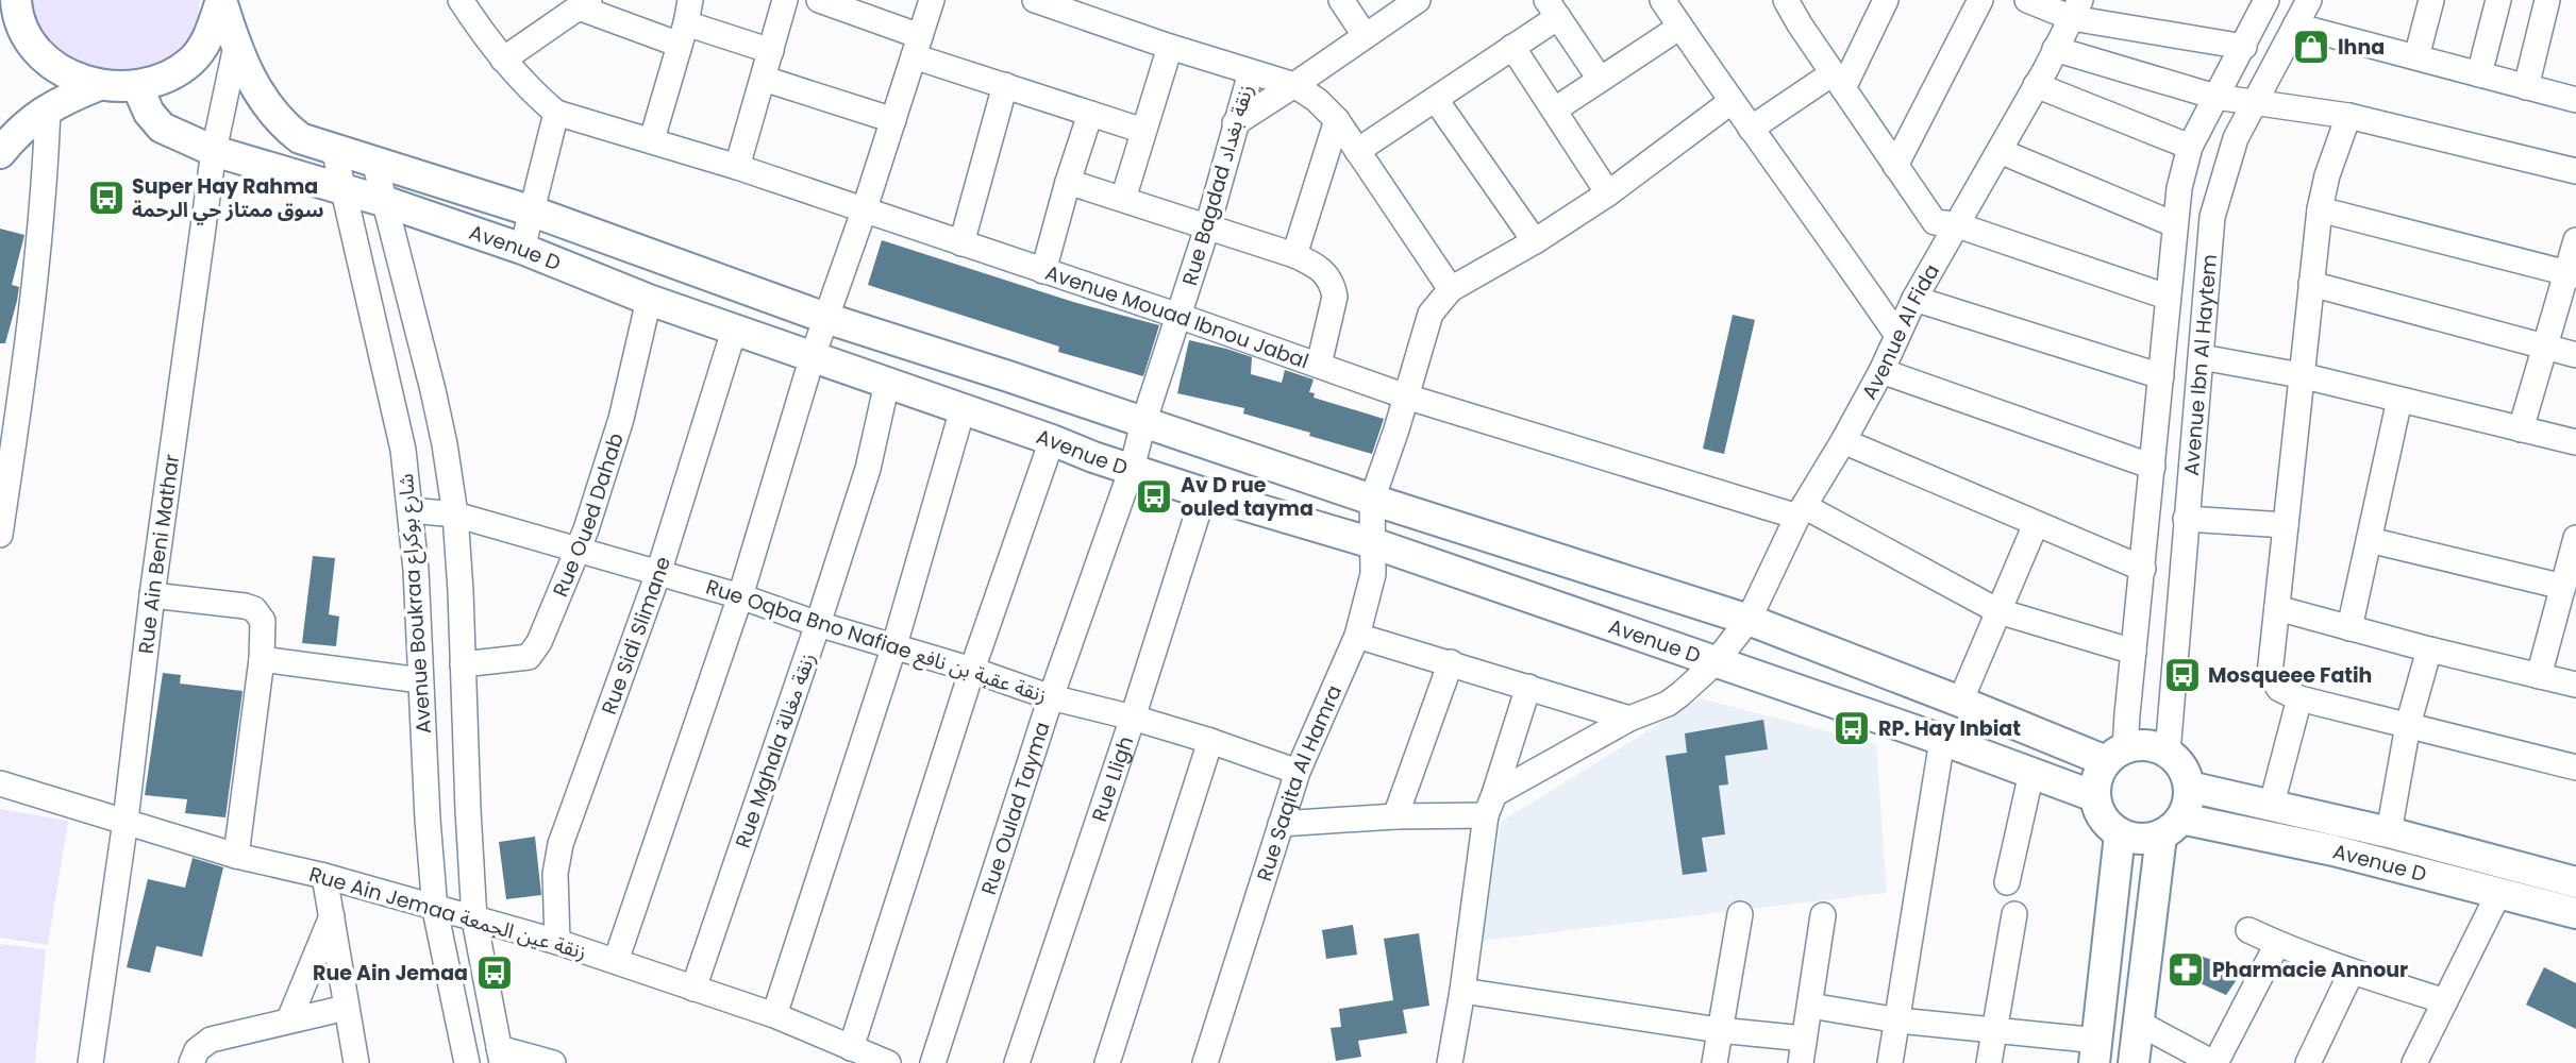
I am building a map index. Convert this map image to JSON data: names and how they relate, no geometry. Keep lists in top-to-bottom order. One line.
{"streets":{"main road":["Avenue D"],"street":["Rue Bagdad زنقة بغداد","Avenue Mouad Ibnou Jabal","Avenue Al Fida","Avenue Ibn Al Haytem","Rue Oued Dahab","Rue Ain Beni Mathar","Avenue Boukraa شارع بوكراع","Rue Sidi Slimane","Rue Oqba Bno Nafiae زنقة عقبة بن نافع","Rue Mghala زنقة مغالة","Rue Lligh","Rue Saqita Al Hamra","Rue Oulad Tayma","Rue Ain Jemaa زنقة عين الجمعة"]},"crossings":[["Rue Bagdad زنقة بغداد","Avenue D"],["Rue Bagdad زنقة بغداد","Avenue Mouad Ibnou Jabal"],["Rue Bagdad زنقة بغداد","Rue Oulad Tayma"],["Avenue D","Avenue Al Fida"],["Avenue D","Avenue Ibn Al Haytem"],["Avenue D","Rue Oued Dahab"],["Avenue D","Rue Ain Beni Mathar"],["Avenue D","Avenue Boukraa شارع بوكراع"],["Avenue D","Rue Sidi Slimane"],["Avenue D","Rue Mghala زنقة مغالة"],["Avenue D","Rue Lligh"],["Avenue D","Rue Saqita Al Hamra"],["Avenue D","Rue Oulad Tayma"],["Avenue Mouad Ibnou Jabal","Avenue Al Fida"],["Avenue Mouad Ibnou Jabal","Avenue Ibn Al Haytem"],["Avenue Mouad Ibnou Jabal","Rue Saqita Al Hamra"],["Rue Oued Dahab","Avenue Boukraa شارع بوكراع"],["Rue Oued Dahab","Rue Oqba Bno Nafiae زنقة عقبة بن نافع"],["Rue Ain Beni Mathar","Rue Ain Jemaa زنقة عين الجمعة"],["Avenue Boukraa شارع بوكراع","Rue Oqba Bno Nafiae زنقة عقبة بن نافع"],["Avenue Boukraa شارع بوكراع","Rue Ain Jemaa زنقة عين الجمعة"],["Rue Sidi Slimane","Rue Oqba Bno Nafiae زنقة عقبة بن نافع"],["Rue Sidi Slimane","Rue Ain Jemaa زنقة عين الجمعة"],["Rue Oqba Bno Nafiae زنقة عقبة بن نافع","Rue Mghala زنقة مغالة"],["Rue Oqba Bno Nafiae زنقة عقبة بن نافع","Rue Lligh"],["Rue Oqba Bno Nafiae زنقة عقبة بن نافع","Rue Saqita Al Hamra"],["Rue Oqba Bno Nafiae زنقة عقبة بن نافع","Rue Oulad Tayma"],["Rue Mghala زنقة مغالة","Rue Ain Jemaa زنقة عين الجمعة"]],"places":{"shop":["lhna"],"bus stop":["Super Hay Rahma سوق ممتاز حي الرحمة","Av D rue ouled tayma","Mosqueee Fatih","RP. Hay Inbiat","Rue Ain Jemaa"],"pharmacy":["Pharmacie Annour"]}}
